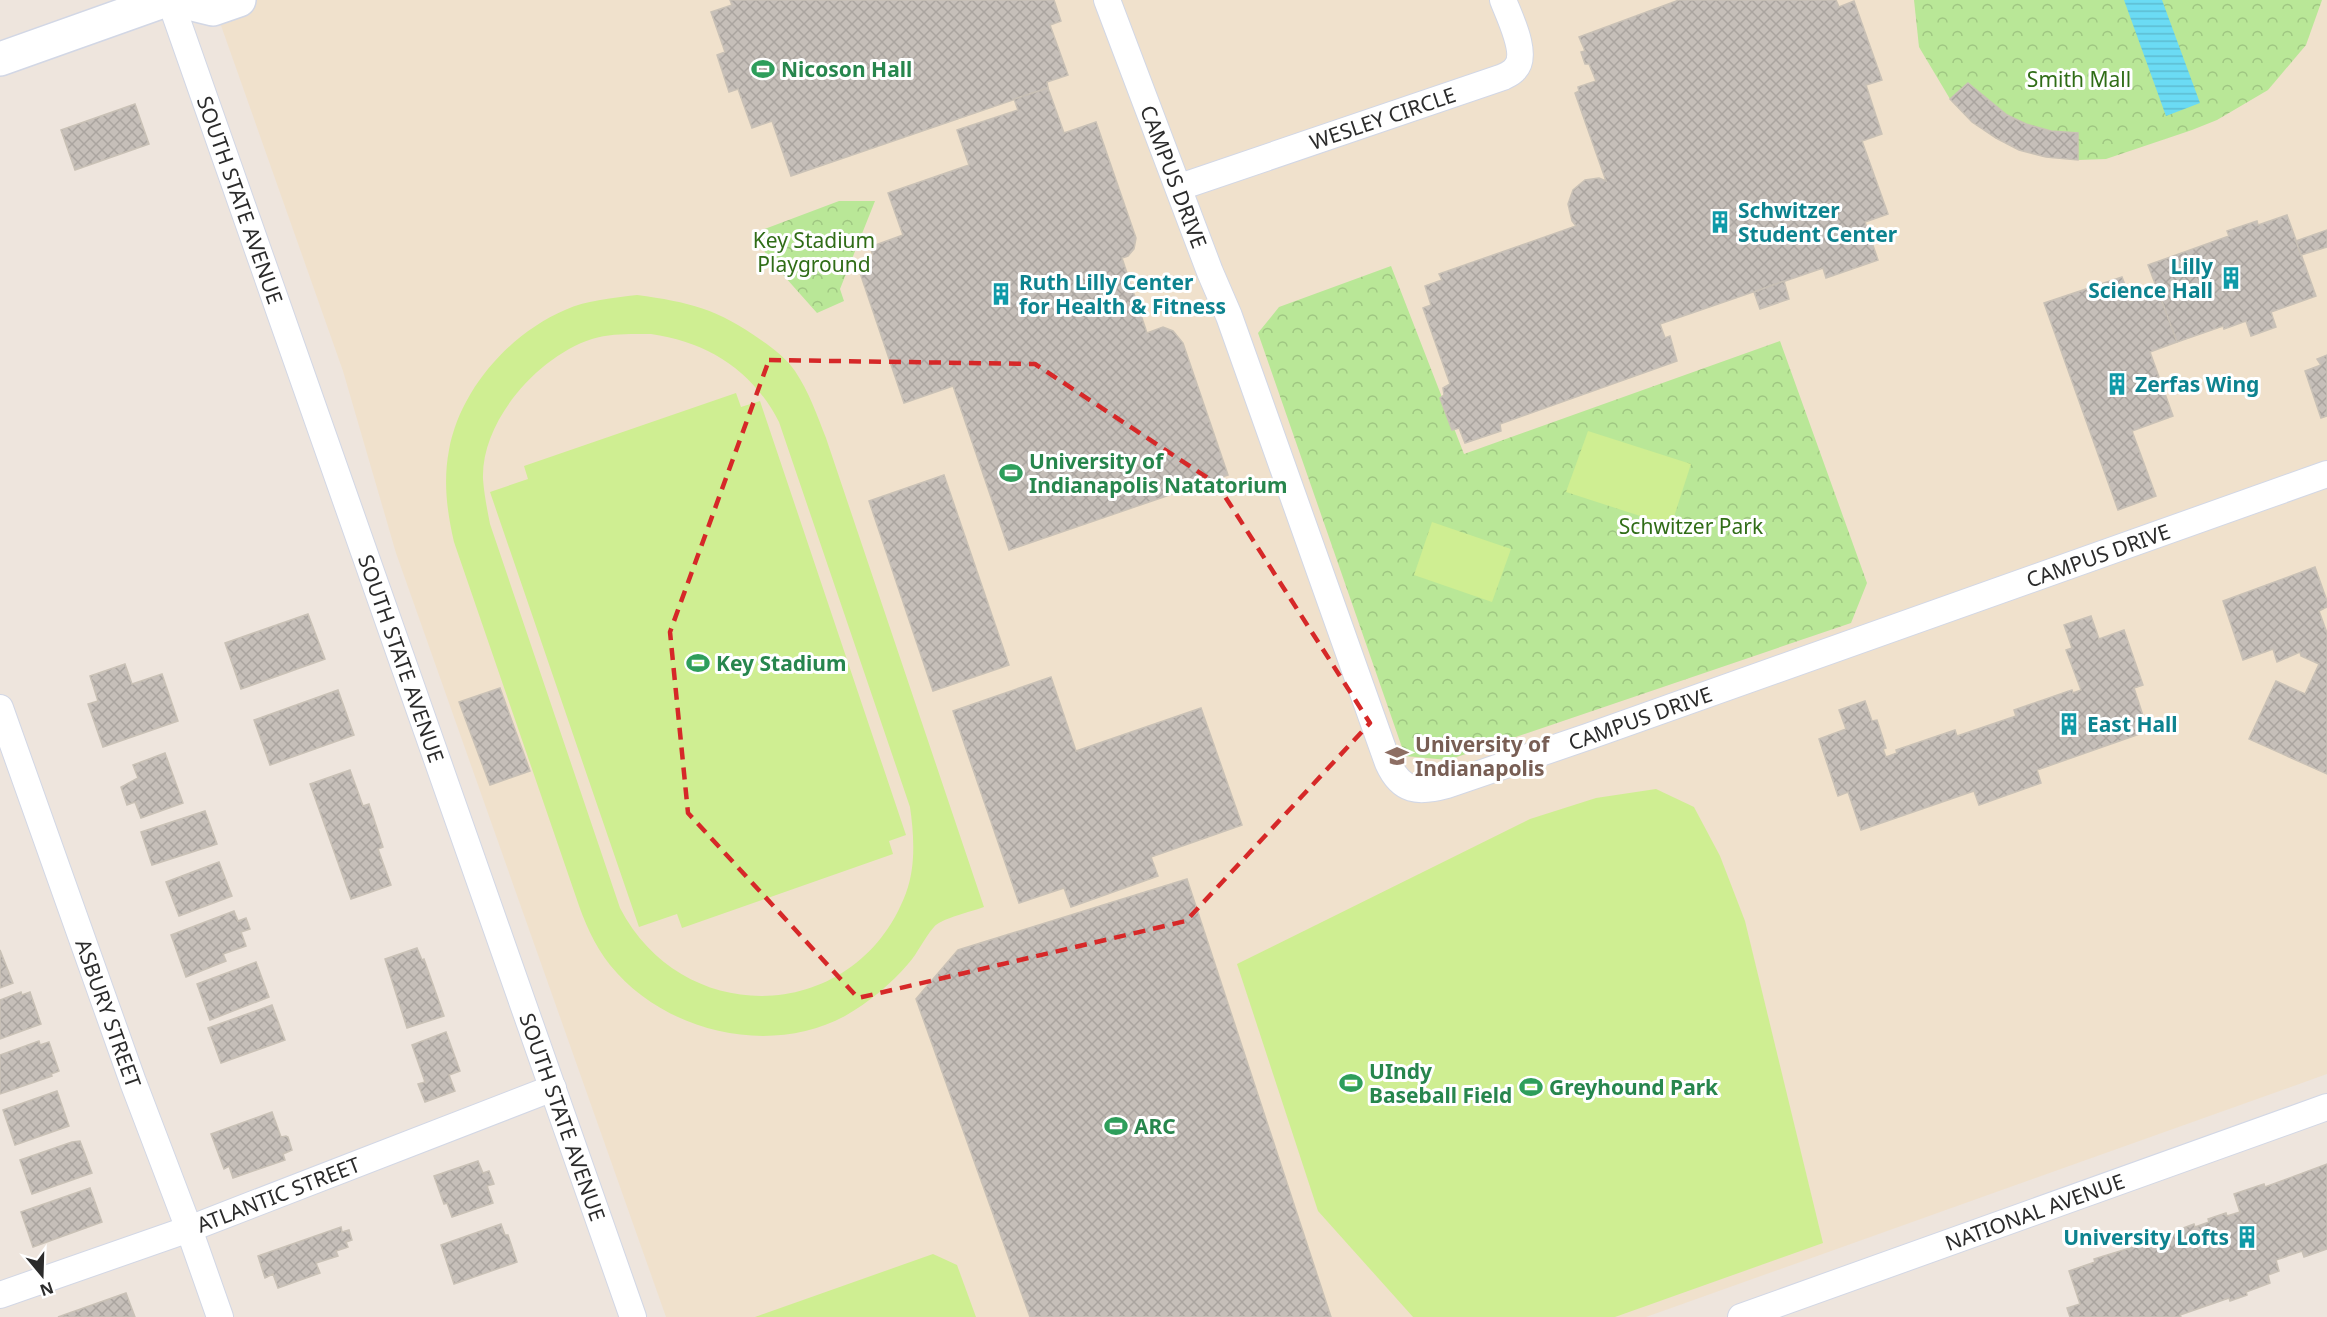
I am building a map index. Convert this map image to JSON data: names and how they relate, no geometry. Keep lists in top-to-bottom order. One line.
{"streets":{"street":["WESLEY CIRCLE","CAMPUS DRIVE","SOUTH STATE AVENUE","ASBURY STREET","ATLANTIC STREET","NATIONAL AVENUE"]},"crossings":[["WESLEY CIRCLE","CAMPUS DRIVE"],["SOUTH STATE AVENUE","ATLANTIC STREET"],["ASBURY STREET","ATLANTIC STREET"]],"parks":["Smith Mall","Key Stadium Playground","Schwitzer Park"],"places":{"sports":["Nicoson Hall","University of Indianapolis Natatorium","Key Stadium","UIndy Baseball Field","Greyhound Park","ARC"],"building":["Schwitzer Student Center","Lilly Science Hall","Ruth Lilly Center for Health & Fitness","Zerfas Wing","East Hall","University Lofts"],"school or university":["University of Indianapolis"]},"north":"bottom"}
